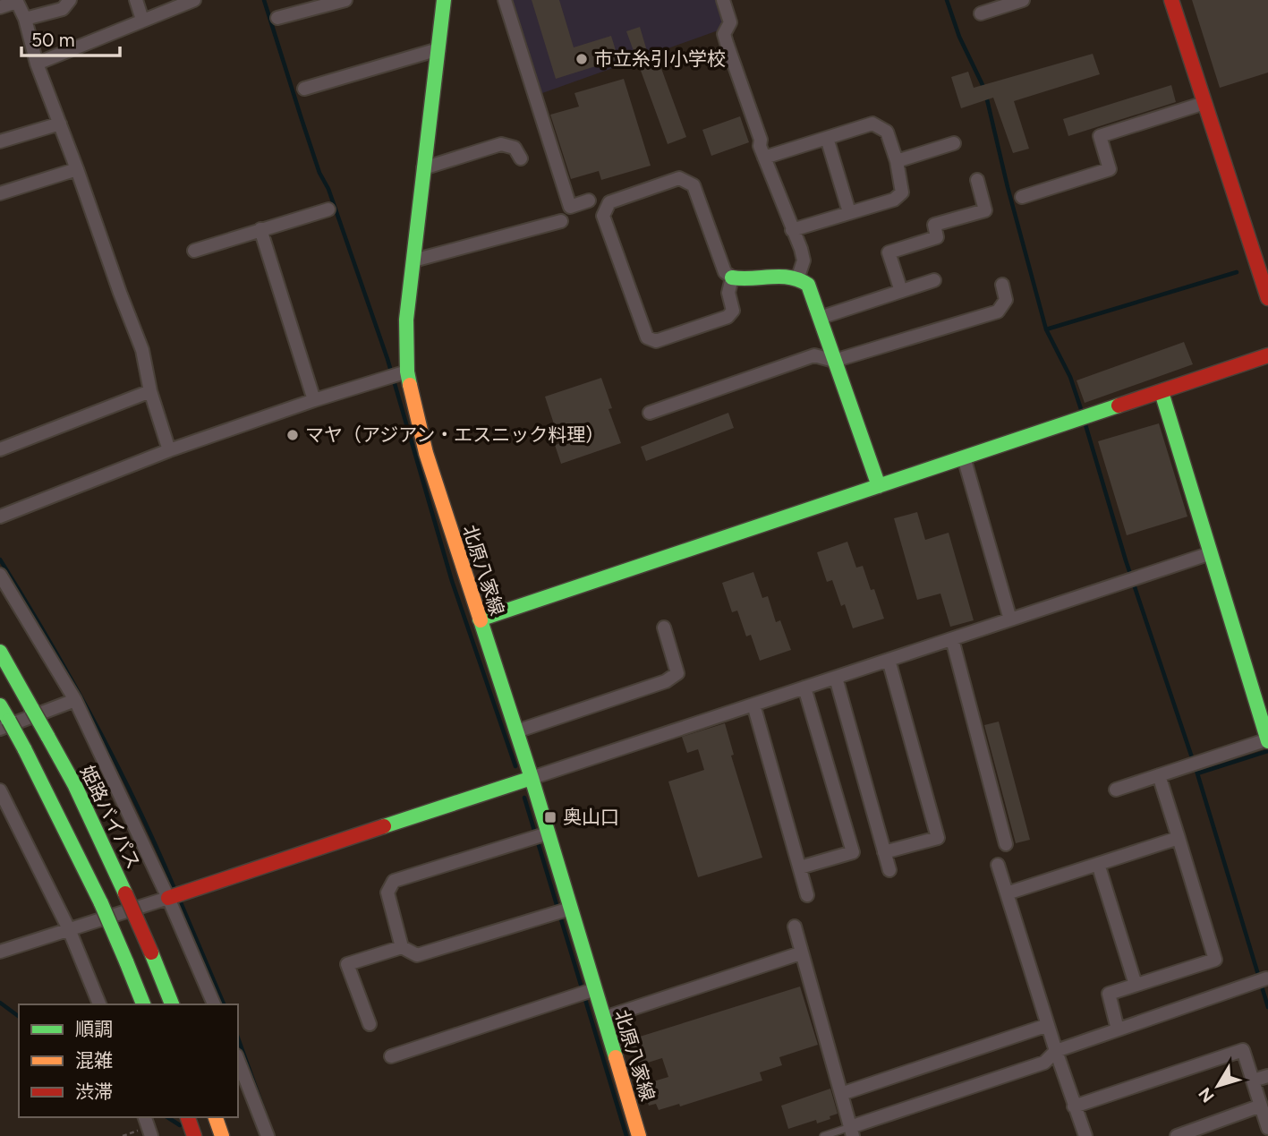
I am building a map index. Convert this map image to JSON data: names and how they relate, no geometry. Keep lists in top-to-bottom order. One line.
{"streets":{"main road":["北原八家線","姫路バイパス"]},"places":{"other":["市立糸引小学校","マヤ（アジアン・エスニック料理）"],"transit":["奥山口"]},"legend":["順調","混雑","渋滞"],"scale_bar":"50 m","north":"bottom left"}
